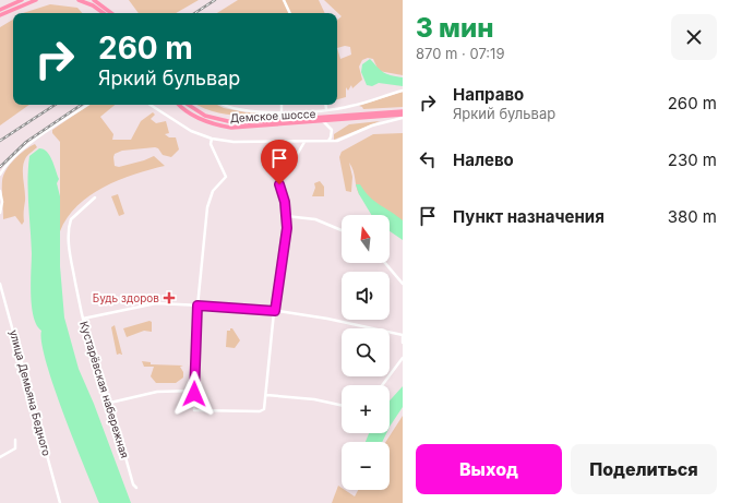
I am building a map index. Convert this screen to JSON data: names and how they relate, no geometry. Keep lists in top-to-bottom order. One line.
{"streets":{"main road":["Демское шоссе"],"street":["Кустарёвская набережная","улица Демьяна Бедного"]},"places":{"health":["Будь здоров"]},"north":"top","page":{"heading":["3 мин","870 m · 07:19"],"turn":["260 m","Яркий бульвар"],"list":[{"name":"Направо","note":"Яркий бульвар","value":"260 m"},{"name":"Налево","value":"230 m"},{"name":"Пункт назначения","value":"380 m"}],"map_buttons":["+","−"],"buttons":["Выход","Поделиться"]}}
